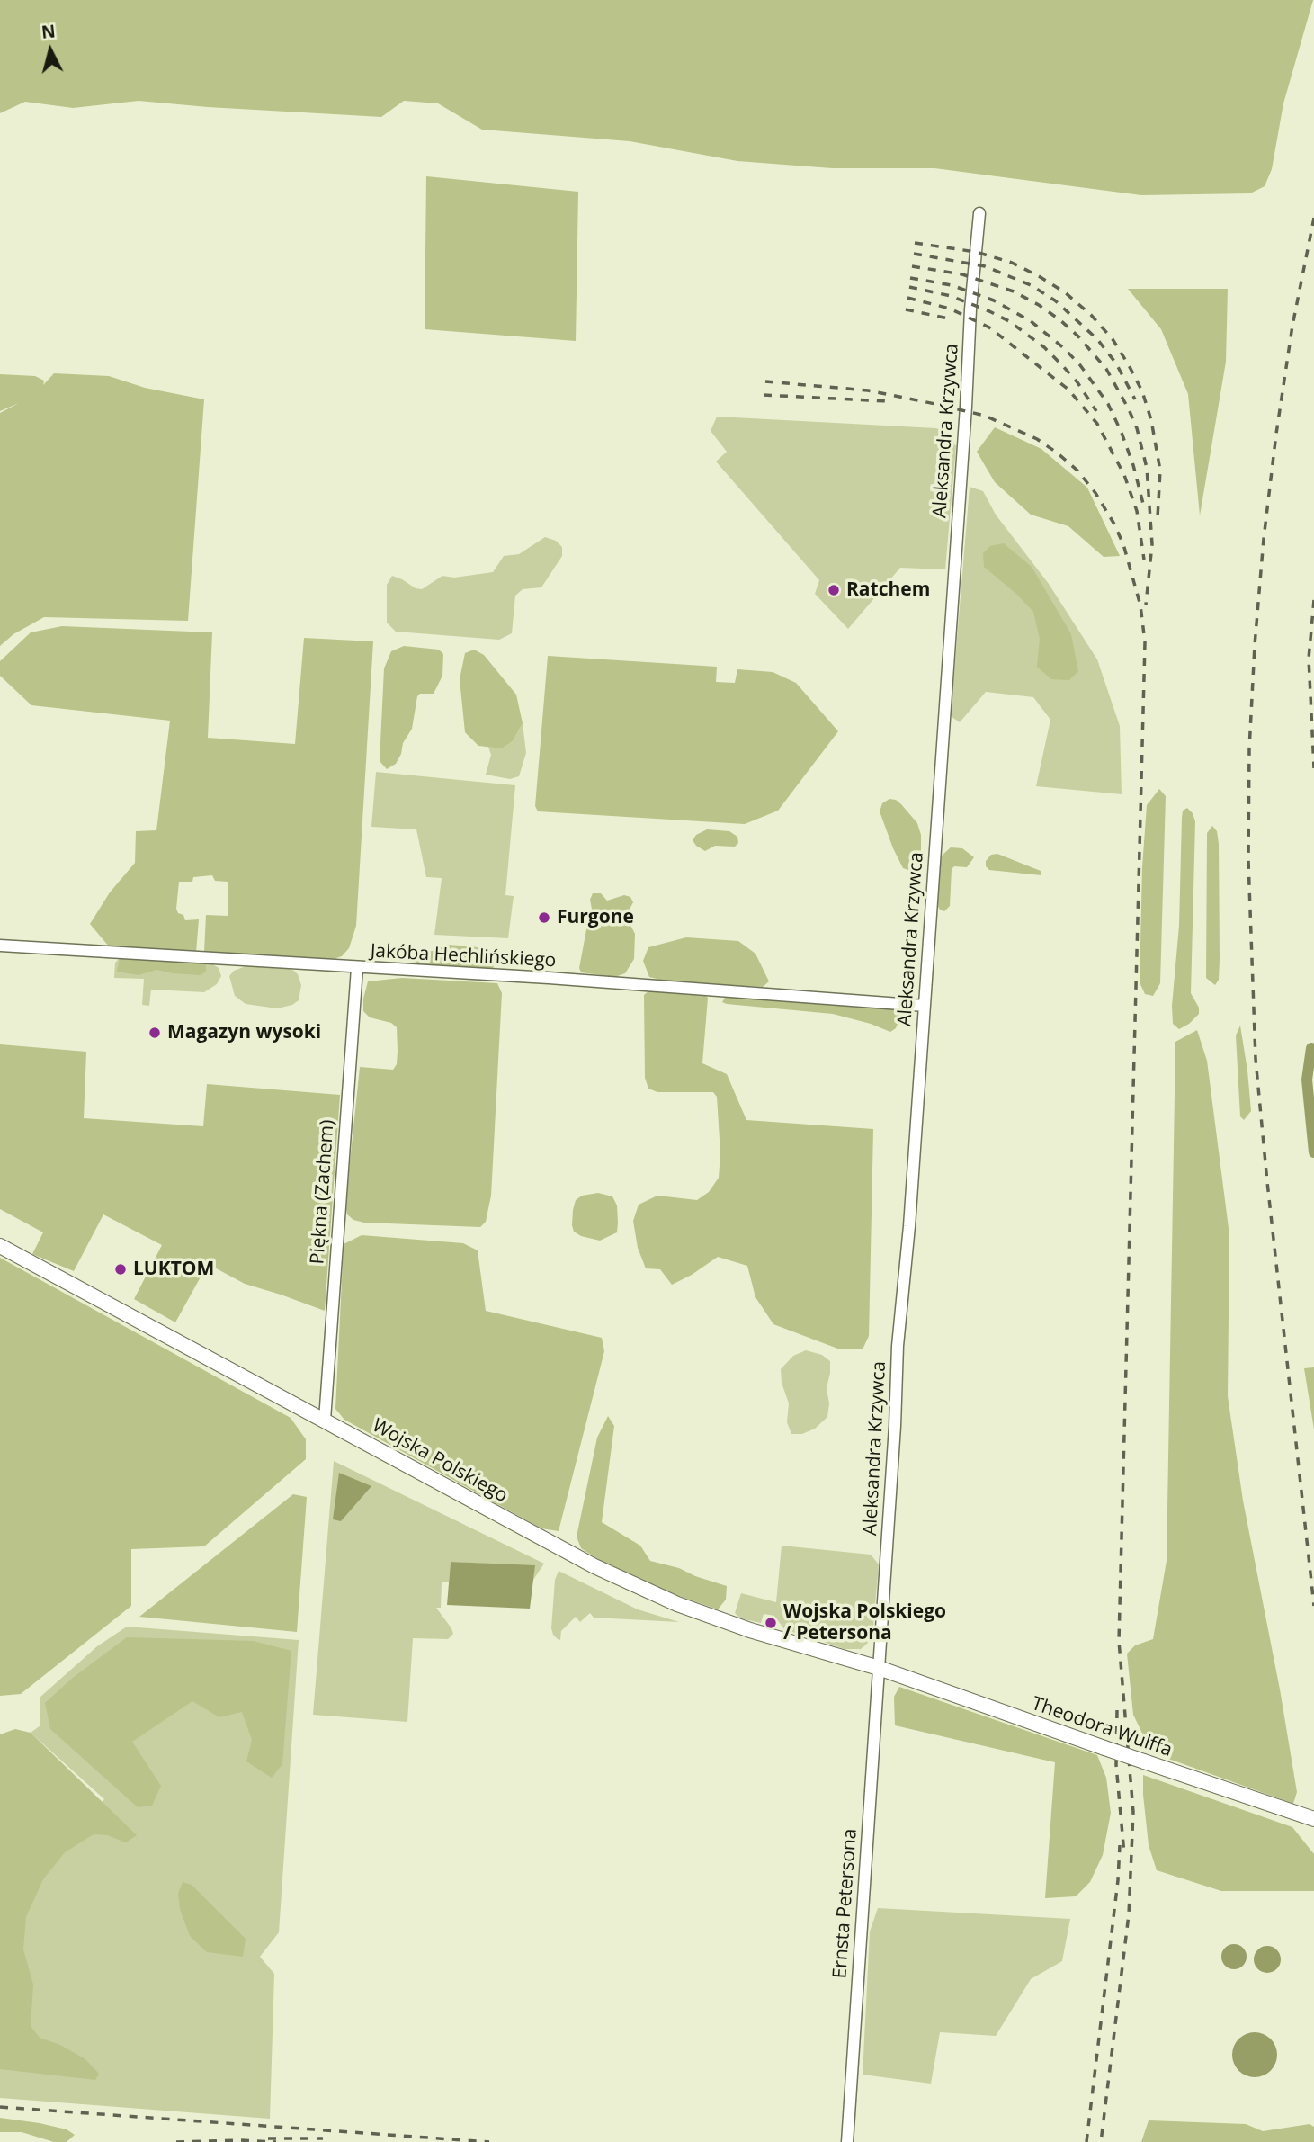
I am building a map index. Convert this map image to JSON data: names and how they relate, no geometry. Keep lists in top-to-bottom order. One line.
{"streets":{"street":["Aleksandra Krzywca","Jakóba Hechlińskiego","Piękna (Zachem)","Wojska Polskiego","Theodora Wulffa","Ernsta Petersona"]},"crossings":[["Aleksandra Krzywca","Jakóba Hechlińskiego"],["Aleksandra Krzywca","Wojska Polskiego"],["Aleksandra Krzywca","Theodora Wulffa"],["Aleksandra Krzywca","Ernsta Petersona"],["Jakóba Hechlińskiego","Piękna (Zachem)"],["Piękna (Zachem)","Wojska Polskiego"],["Wojska Polskiego","Theodora Wulffa"],["Wojska Polskiego","Ernsta Petersona"],["Theodora Wulffa","Ernsta Petersona"]],"places":["Ratchem","Furgone","Magazyn wysoki","LUKTOM","Wojska Polskiego / Petersona"],"north":"top"}
